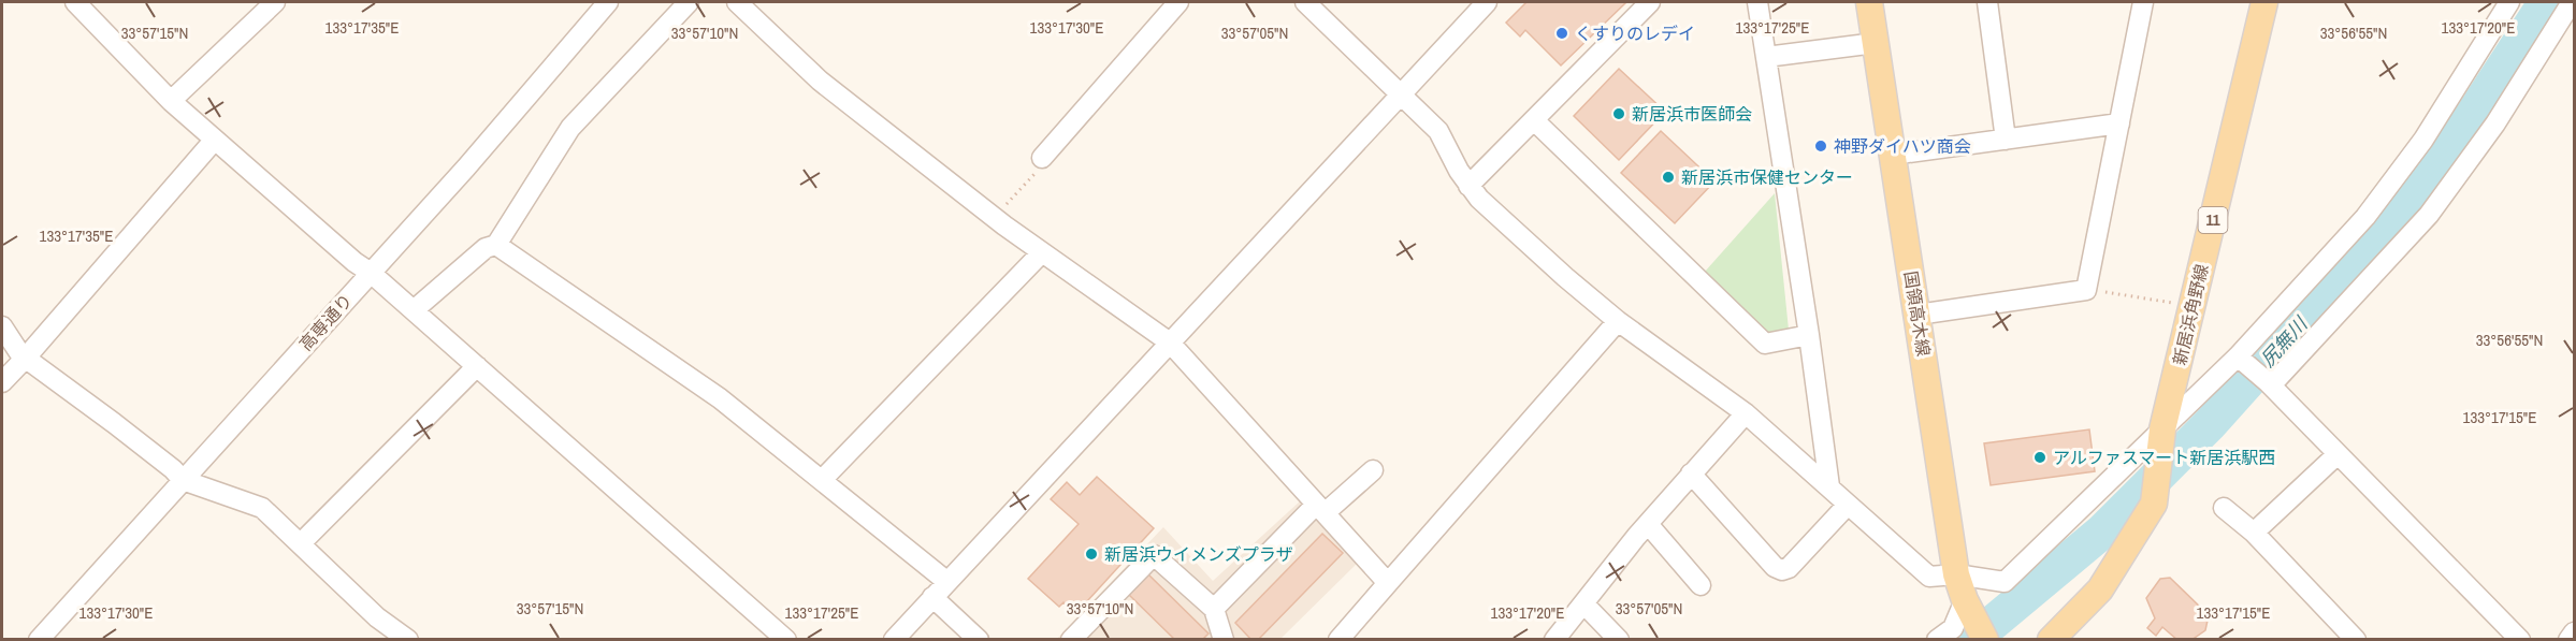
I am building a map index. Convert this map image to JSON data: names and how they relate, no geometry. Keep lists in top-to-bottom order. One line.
{"streets":{"main road":["11","国領高木線","新居浜角野線"],"street":["高専通り"]},"crossings":[["11","新居浜角野線"]],"water":["尻無川"],"places":["くすりのレデイ","新居浜市医師会","神野ダイハツ商会","新居浜市保健センター","アルファスマート新居浜駅西","新居浜ウイメンズプラザ"],"coordinates":["133°17'35\"E","133°17'30\"E","133°17'25\"E","133°17'20\"E","33°57'05\"N","33°57'15\"N","33°57'10\"N","33°56'55\"N","133°17'15\"E"]}
